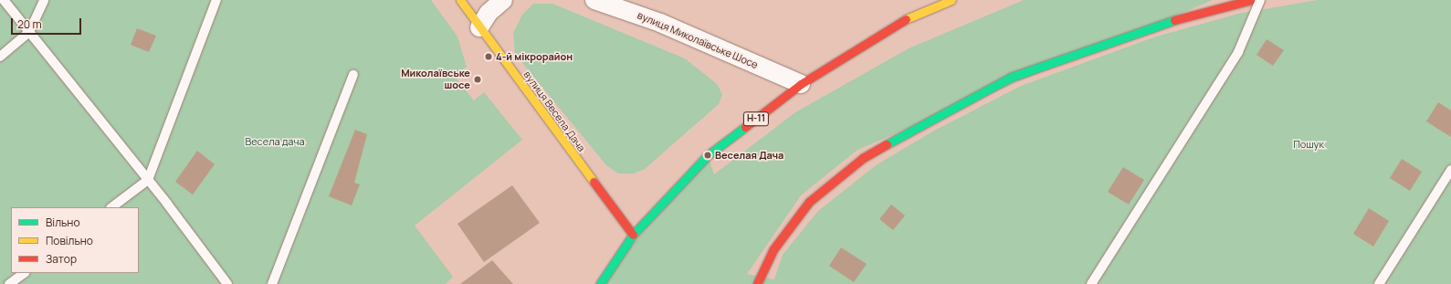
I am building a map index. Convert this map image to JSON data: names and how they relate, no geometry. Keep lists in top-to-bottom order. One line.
{"streets":{"street":["вулиця Миколаївське Шосе","вулиця Весела Дача","Н-11"]},"crossings":[["вулиця Миколаївське Шосе","Н-11"],["вулиця Весела Дача","Н-11"]],"parks":["Весела дача","Пошук"],"places":["4-й мікрорайон","Миколаївське шосе","Веселая Дача"],"legend":["Вільно","Повільно","Затор"],"scale_bar":"20 m"}
